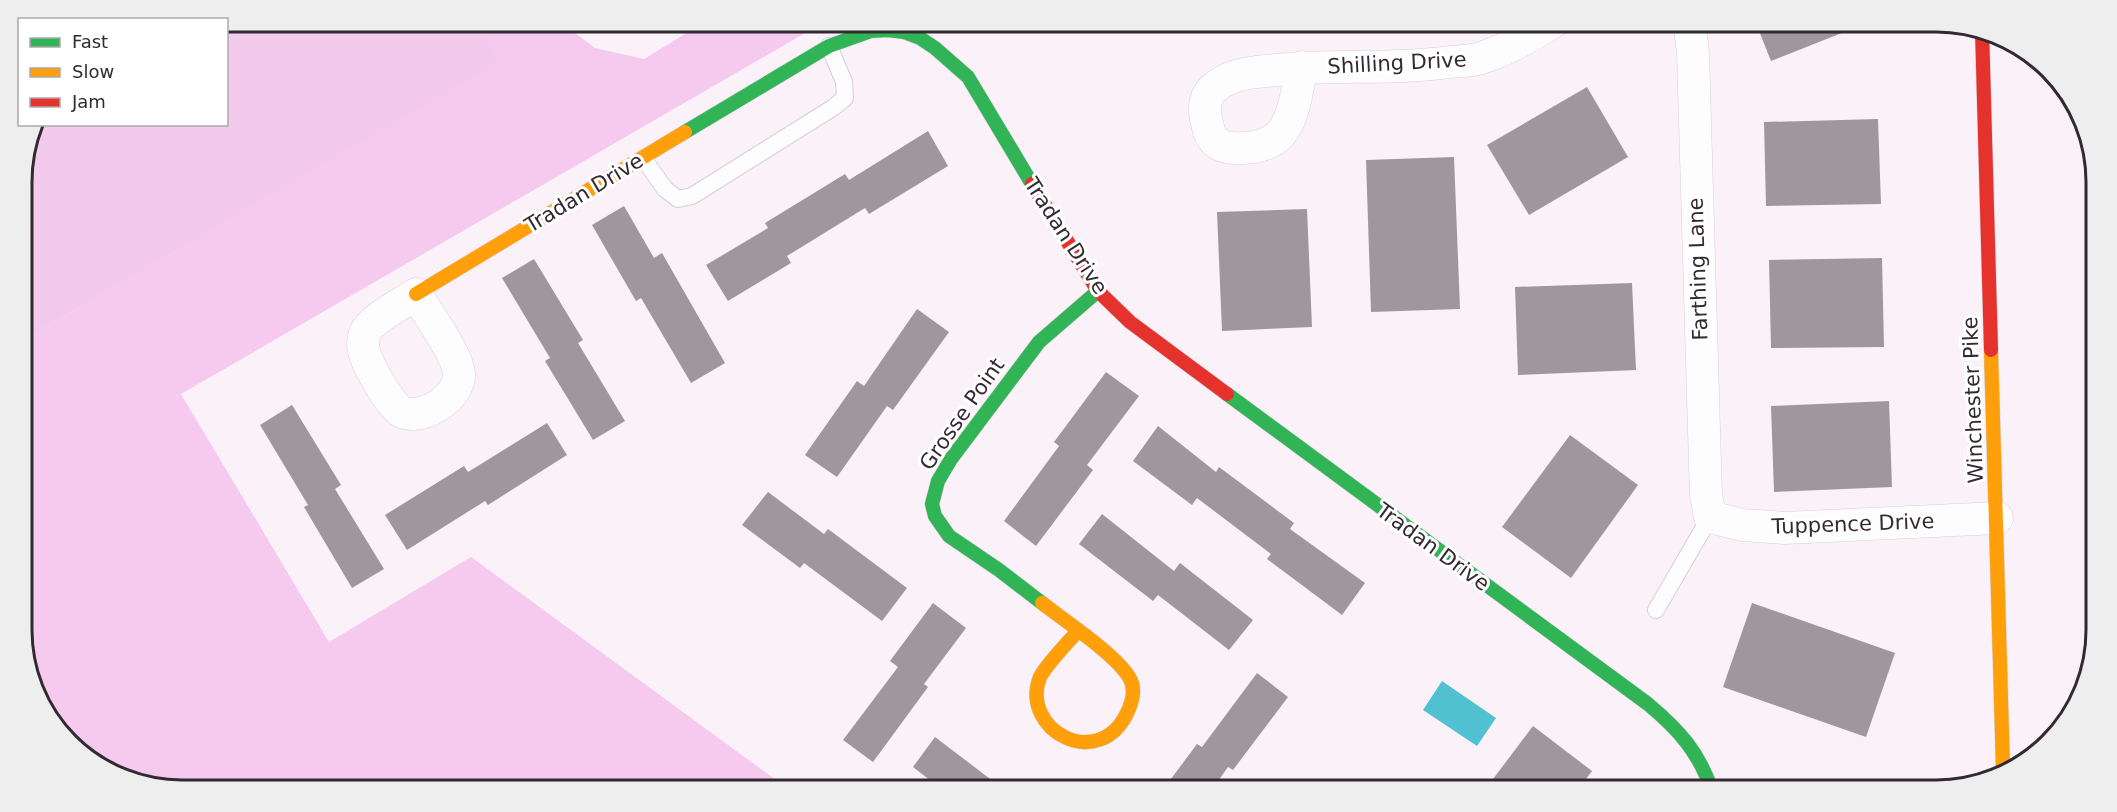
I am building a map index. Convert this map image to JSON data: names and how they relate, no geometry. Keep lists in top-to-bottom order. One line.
{"streets":{"street":["Shilling Drive","Tradan Drive","Farthing Lane","Winchester Pike","Grosse Point","Tuppence Drive"]},"crossings":[["Tradan Drive","Grosse Point"],["Farthing Lane","Tuppence Drive"],["Winchester Pike","Tuppence Drive"]],"legend":["Fast","Slow","Jam"]}
